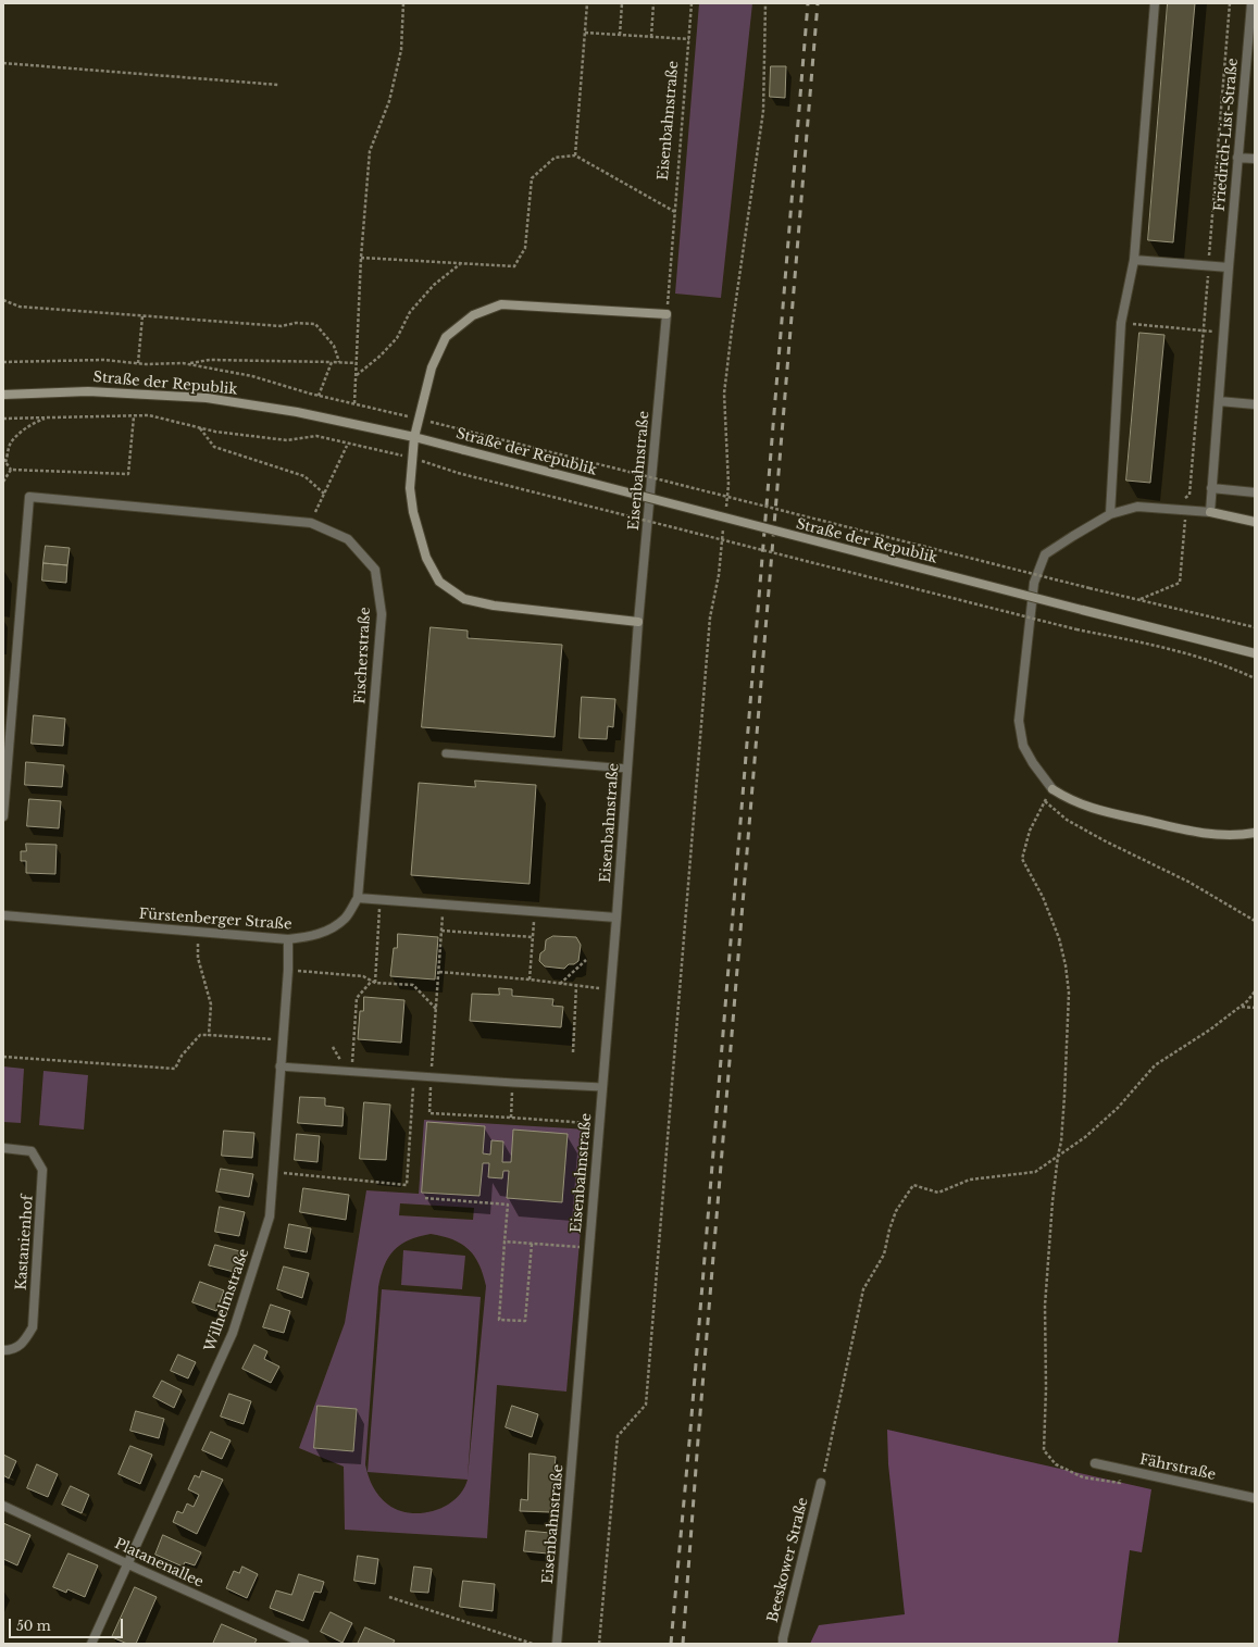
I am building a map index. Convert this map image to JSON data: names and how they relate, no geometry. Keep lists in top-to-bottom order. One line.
{"streets":{"main road":["Straße der Republik"],"street":["Eisenbahnstraße","Friedrich-List-Straße","Fischerstraße","Fürstenberger Straße","Kastanienhof","Wilhelmstraße","Fährstraße","Beeskower Straße","Platanenallee"]},"crossings":[["Fischerstraße","Fürstenberger Straße"],["Fürstenberger Straße","Wilhelmstraße"],["Wilhelmstraße","Platanenallee"]],"scale_bar":"50 m"}
